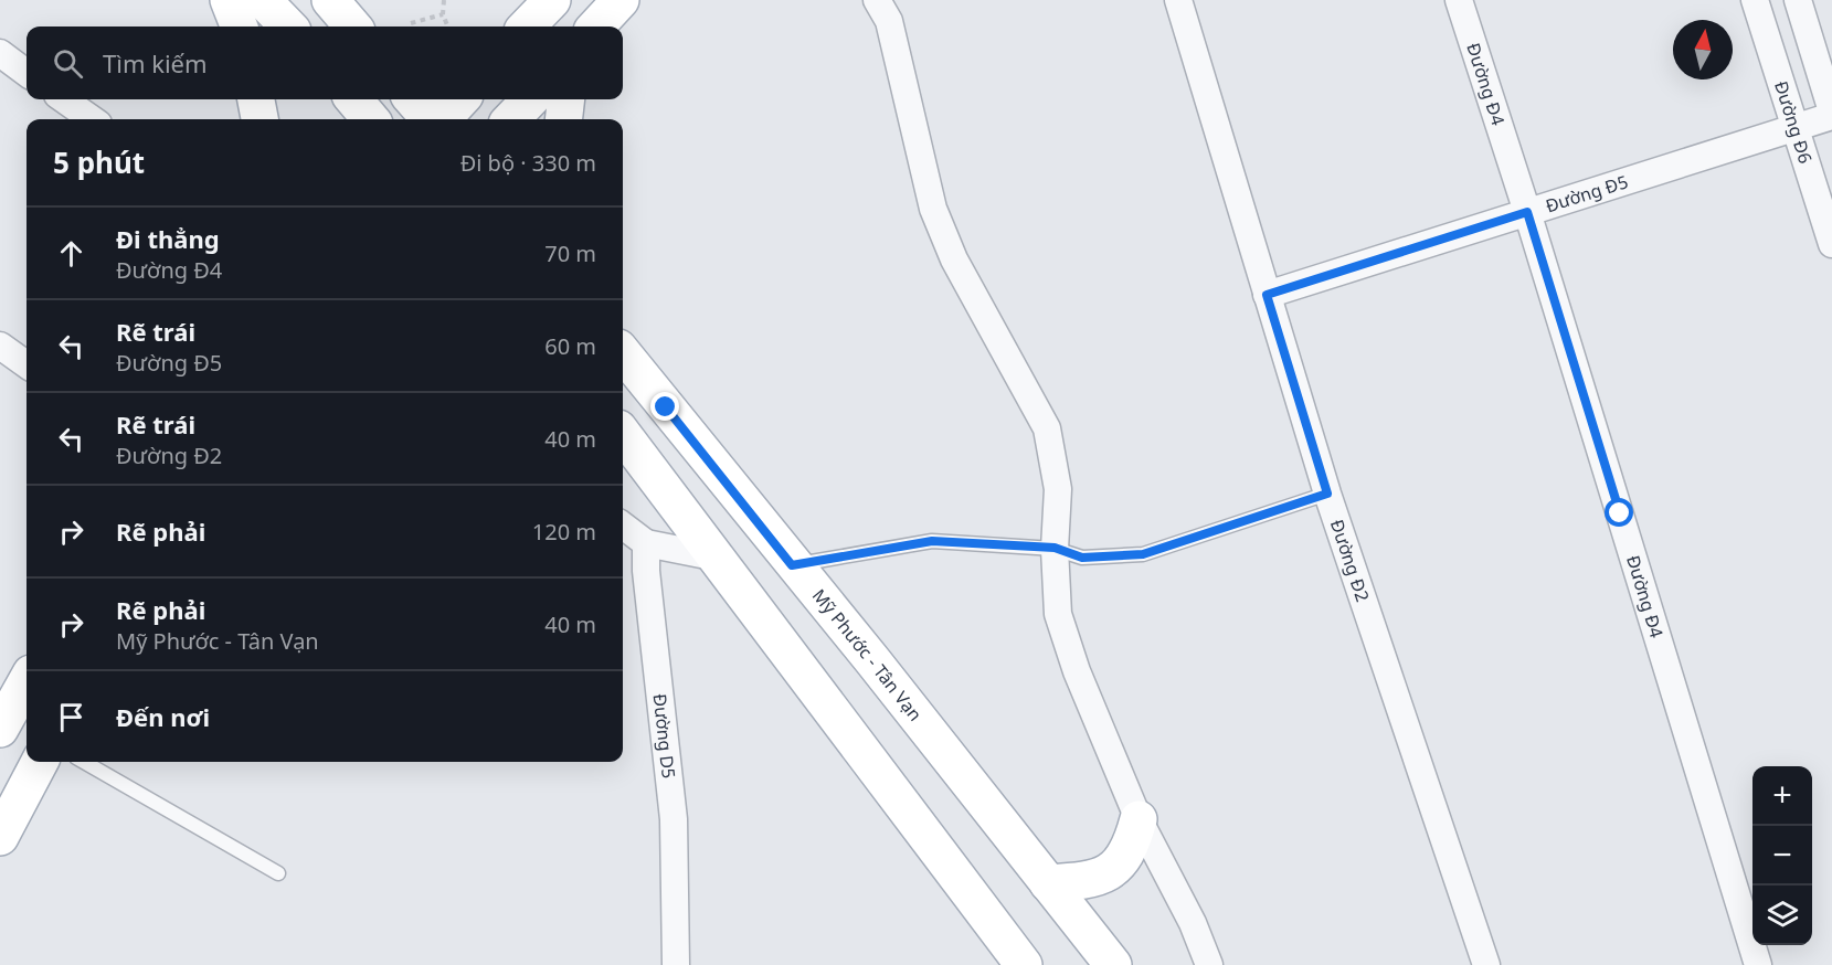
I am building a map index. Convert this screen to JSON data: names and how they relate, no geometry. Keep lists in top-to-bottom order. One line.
{"streets":{"main road":["Mỹ Phước - Tân Vạn"],"street":["Đường Đ4","Đường Đ6","Đường Đ5","Đường Đ2","Đường D5"]},"crossings":[["Đường Đ4","Đường Đ5"],["Đường Đ6","Đường Đ5"],["Đường Đ5","Đường Đ2"]],"north":"top","page":{"search":"Tìm kiếm","heading":["5 phút","Đi bộ · 330 m"],"list":[["Đi thẳng","Đường Đ4","70 m"],["Rẽ trái","Đường Đ5","60 m"],["Rẽ trái","Đường Đ2","40 m"],["Rẽ phải","120 m"],["Rẽ phải","Mỹ Phước - Tân Vạn","40 m"],"Đến nơi"],"map_buttons":["+","−"]}}
